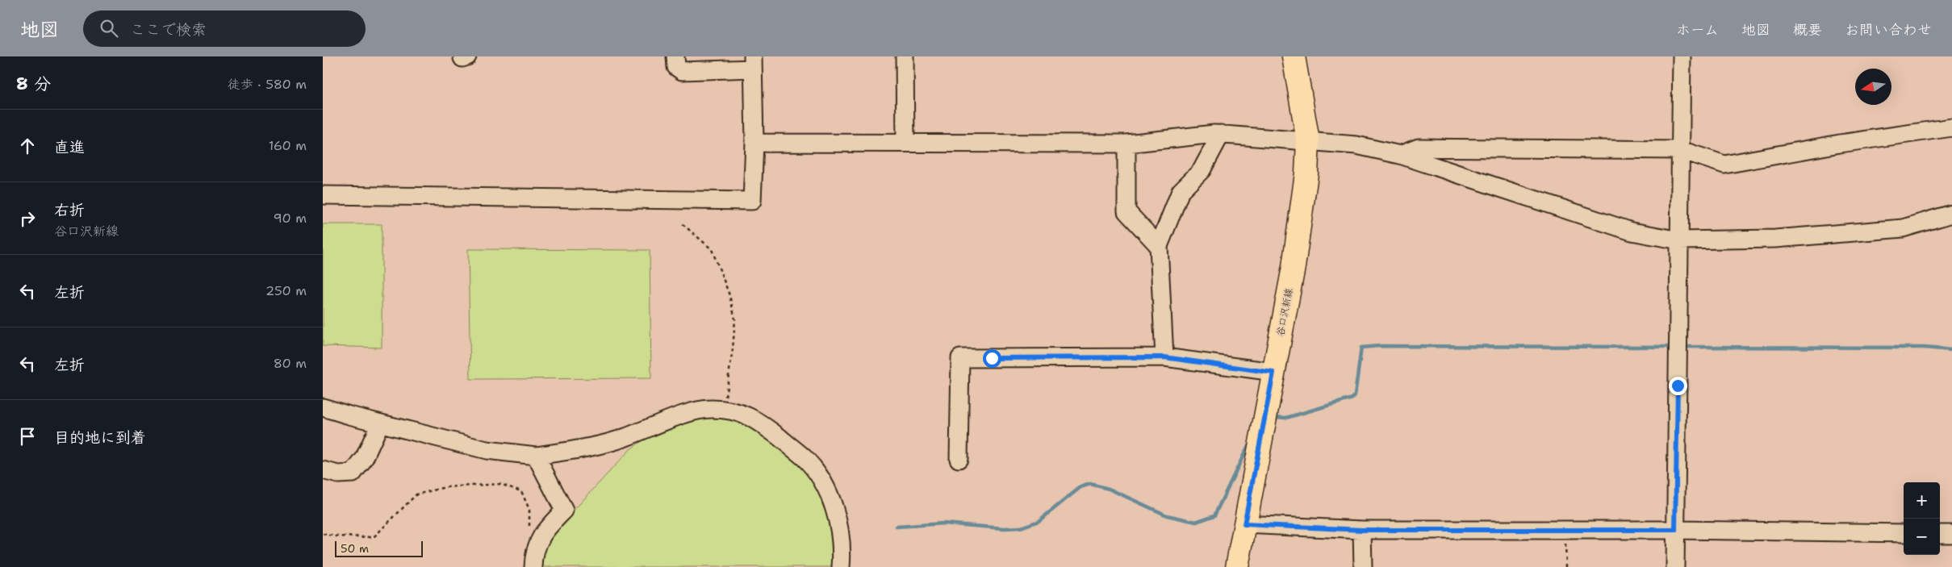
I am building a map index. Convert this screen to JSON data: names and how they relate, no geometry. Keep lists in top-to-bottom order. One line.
{"streets":{"main road":["谷口沢新線"]},"scale_bar":"50 m","north":"left","page":{"header":"地図","search":"ここで検索","nav":["ホーム","地図","概要","お問い合わせ"],"heading":["8 分","徒歩 · 580 m"],"list":[["直進","160 m"],["右折","谷口沢新線","90 m"],["左折","250 m"],["左折","80 m"],"目的地に到着"],"map_buttons":["+","−"],"scale":"50 m"}}
